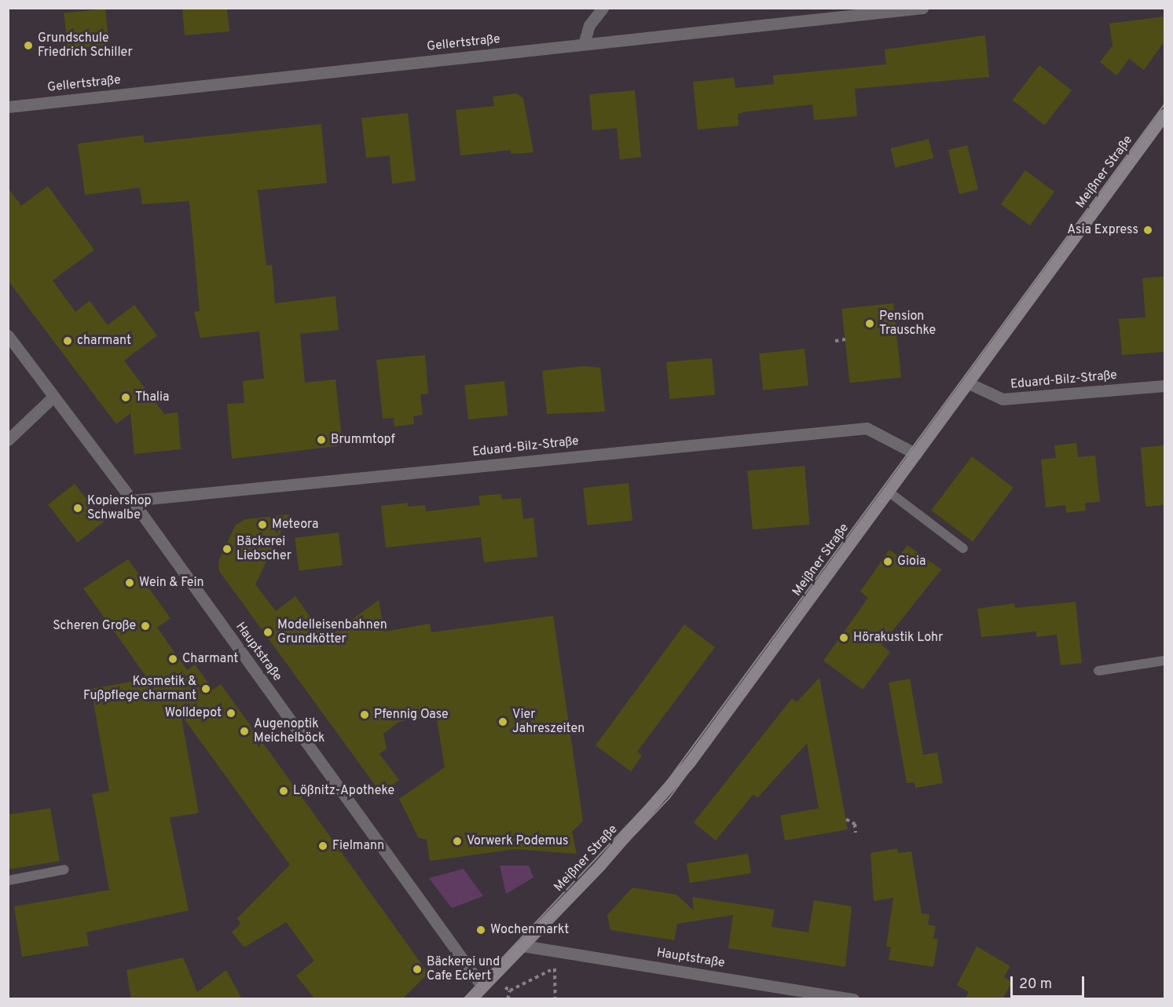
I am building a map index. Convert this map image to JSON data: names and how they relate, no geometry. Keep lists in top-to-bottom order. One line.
{"streets":{"main road":["Meißner Straße"],"street":["Gellertstraße","Eduard-Bilz-Straße","Hauptstraße"]},"crossings":[["Meißner Straße","Eduard-Bilz-Straße"],["Meißner Straße","Hauptstraße"],["Eduard-Bilz-Straße","Hauptstraße"]],"places":["Grundschule Friedrich Schiller","Asia Express","Pension Trauschke","charmant","Thalia","Brummtopf","Kopiershop Schwalbe","Meteora","Bäckerei Liebscher","Gioia","Wein & Fein","Scheren Große","Modelleisenbahnen Grundkötter","Hörakustik Lohr","Charmant","Kosmetik & Fußpflege charmant","Wolldepot","Pfennig Oase","Vier Jahreszeiten","Augenoptik Meichelböck","Lößnitz-Apotheke","Vorwerk Podemus","Fielmann","Wochenmarkt","Bäckerei und Cafe Eckert"],"scale_bar":"20 m"}
